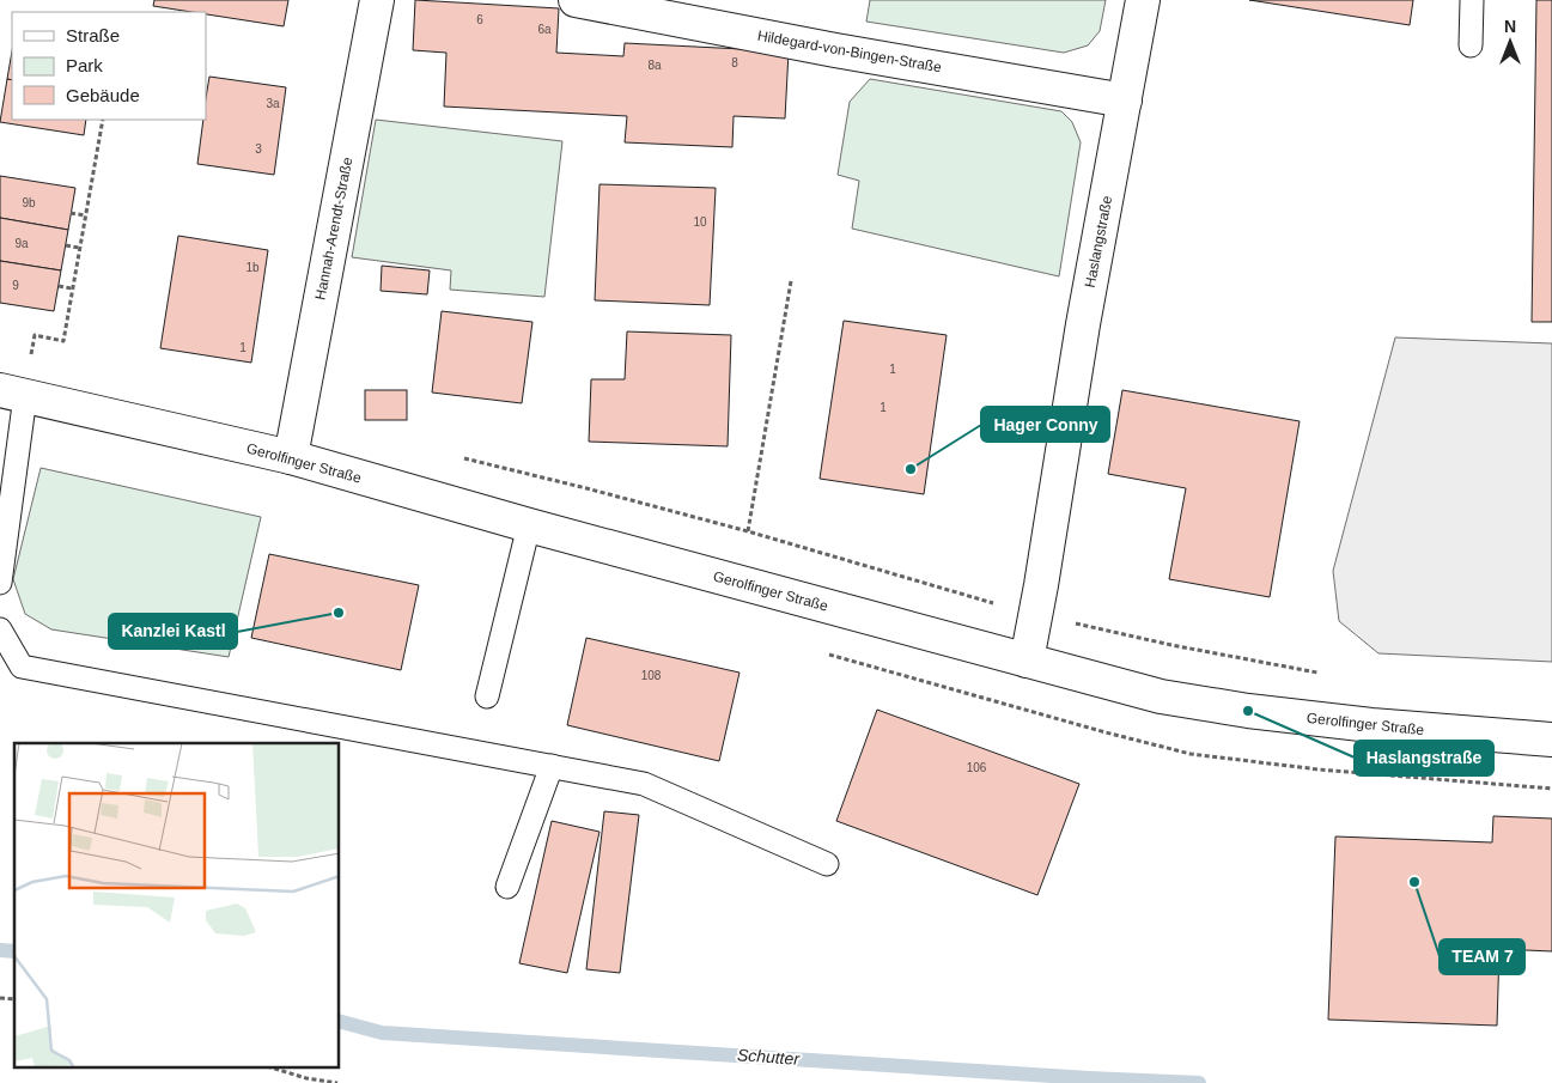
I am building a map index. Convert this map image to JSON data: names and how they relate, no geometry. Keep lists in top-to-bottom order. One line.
{"streets":{"street":["Hildegard-von-Bingen-Straße","Hannah-Arendt-Straße","Haslangstraße","Gerolfinger Straße"]},"crossings":[["Hildegard-von-Bingen-Straße","Haslangstraße"],["Hannah-Arendt-Straße","Gerolfinger Straße"],["Haslangstraße","Gerolfinger Straße"]],"water":["Schutter"],"places":["Hager Conny","Kanzlei Kastl","Haslangstraße","TEAM 7"],"house_numbers":["6","6a","8","8a","3a","3","9b","10","9a","1b","9","1","1","1","108","106"],"legend":["Straße","Park","Gebäude"],"north":"top"}
